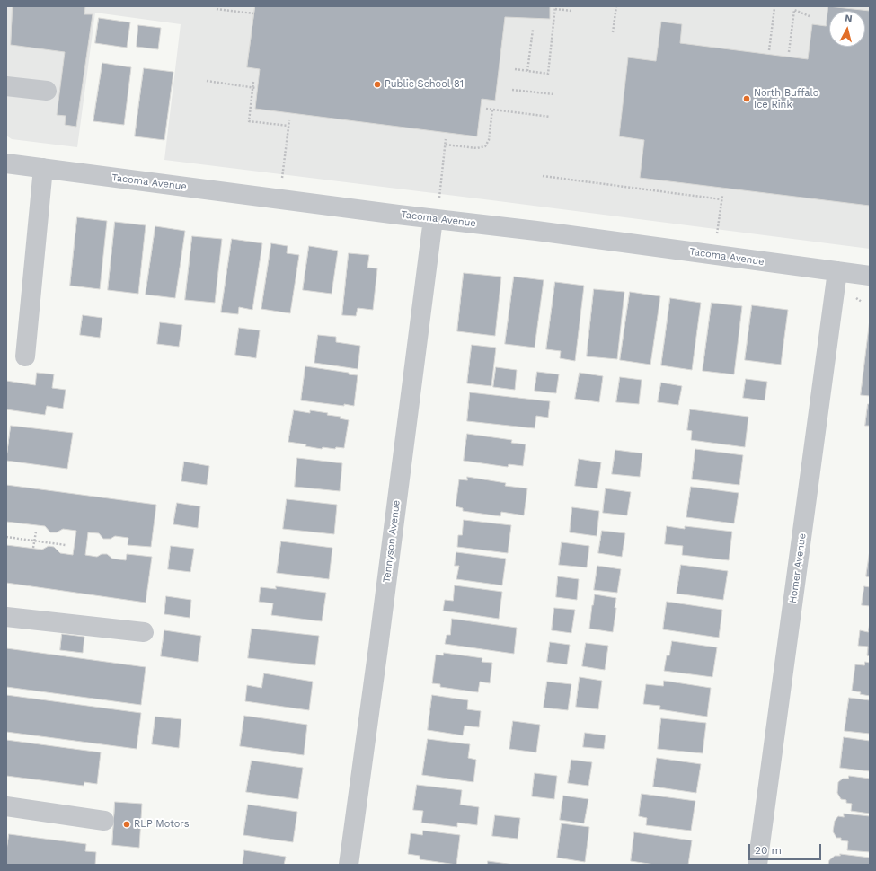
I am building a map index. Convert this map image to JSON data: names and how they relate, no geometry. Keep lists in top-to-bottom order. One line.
{"streets":{"street":["Tacoma Avenue","Tennyson Avenue","Homer Avenue"]},"crossings":[["Tacoma Avenue","Tennyson Avenue"],["Tacoma Avenue","Homer Avenue"]],"places":["Public School 81","North Buffalo Ice Rink","RLP Motors"],"scale_bar":"20 m","north":"top"}
